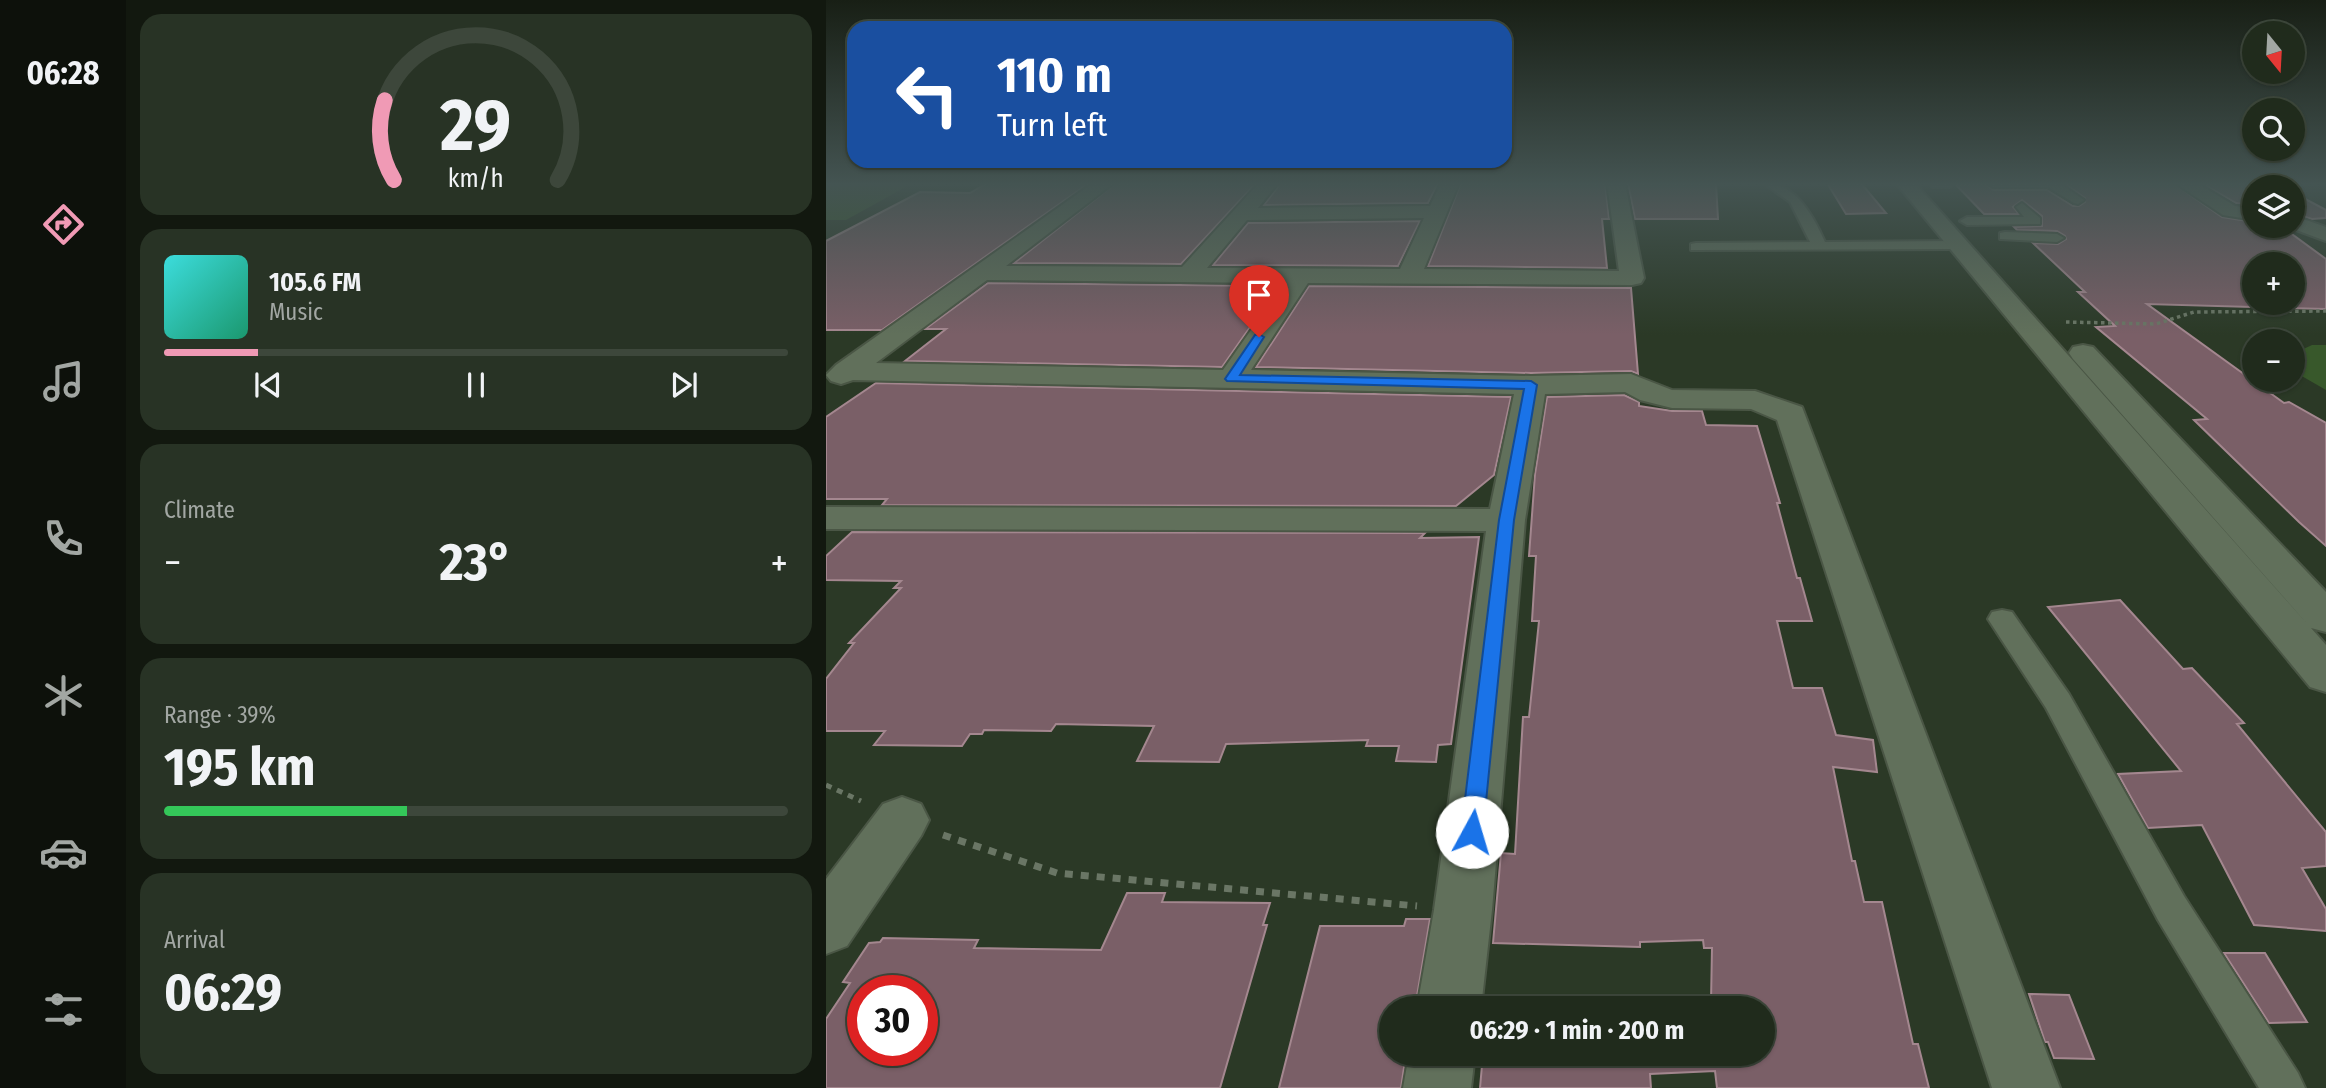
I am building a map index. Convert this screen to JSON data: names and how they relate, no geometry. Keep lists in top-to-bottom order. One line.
{"north":"bottom","page":{"tabs":"06:28","map_buttons":["+","−"],"turn":["110 m","Turn left"],"song":["105.6 FM","Music"],"tile":["Climate",["Range · 39%","195 km"],["Arrival","06:29"]],"heat":["−","23°","+"],"limit":"30","trip":"06:29 · 1 min · 200 m","gauge":["29","km/h"]}}
